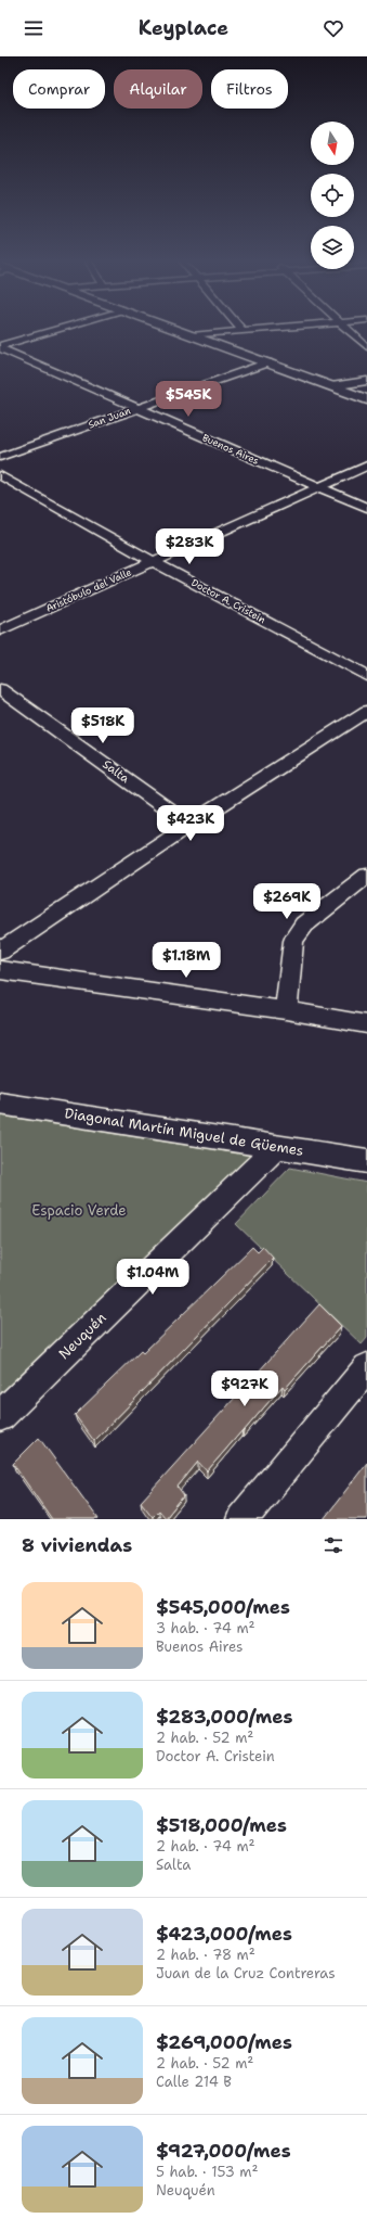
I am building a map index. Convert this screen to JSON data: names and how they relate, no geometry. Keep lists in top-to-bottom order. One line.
{"streets":{"street":["San Juan","Buenos Aires","Aristóbulo del Valle","Doctor A. Cristein","Salta","Diagonal Martín Miguel de Güemes","Neuquén"]},"crossings":[["San Juan","Buenos Aires"],["Buenos Aires","Aristóbulo del Valle"],["Aristóbulo del Valle","Doctor A. Cristein"],["Diagonal Martín Miguel de Güemes","Neuquén"]],"parks":["Espacio Verde"],"north":"bottom","page":{"header":"Keyplace","chip":["Comprar","Alquilar","Filtros"],"price":["$545K","$283K","$518K","$423K","$269K","$1.18M","$1.04M","$927K"],"heading":"8 viviendas","list":[{"name":"$545,000/mes","note":"3 hab. · 74 m² · Buenos Aires"},{"name":"$283,000/mes","note":"2 hab. · 52 m² · Doctor A. Cristein"},{"name":"$518,000/mes","note":"2 hab. · 74 m² · Salta"},{"name":"$423,000/mes","note":"2 hab. · 78 m² · Juan de la Cruz Contreras"},{"name":"$269,000/mes","note":"2 hab. · 52 m² · Calle 214 B"},{"name":"$927,000/mes","note":"5 hab. · 153 m² · Neuquén"}]}}
